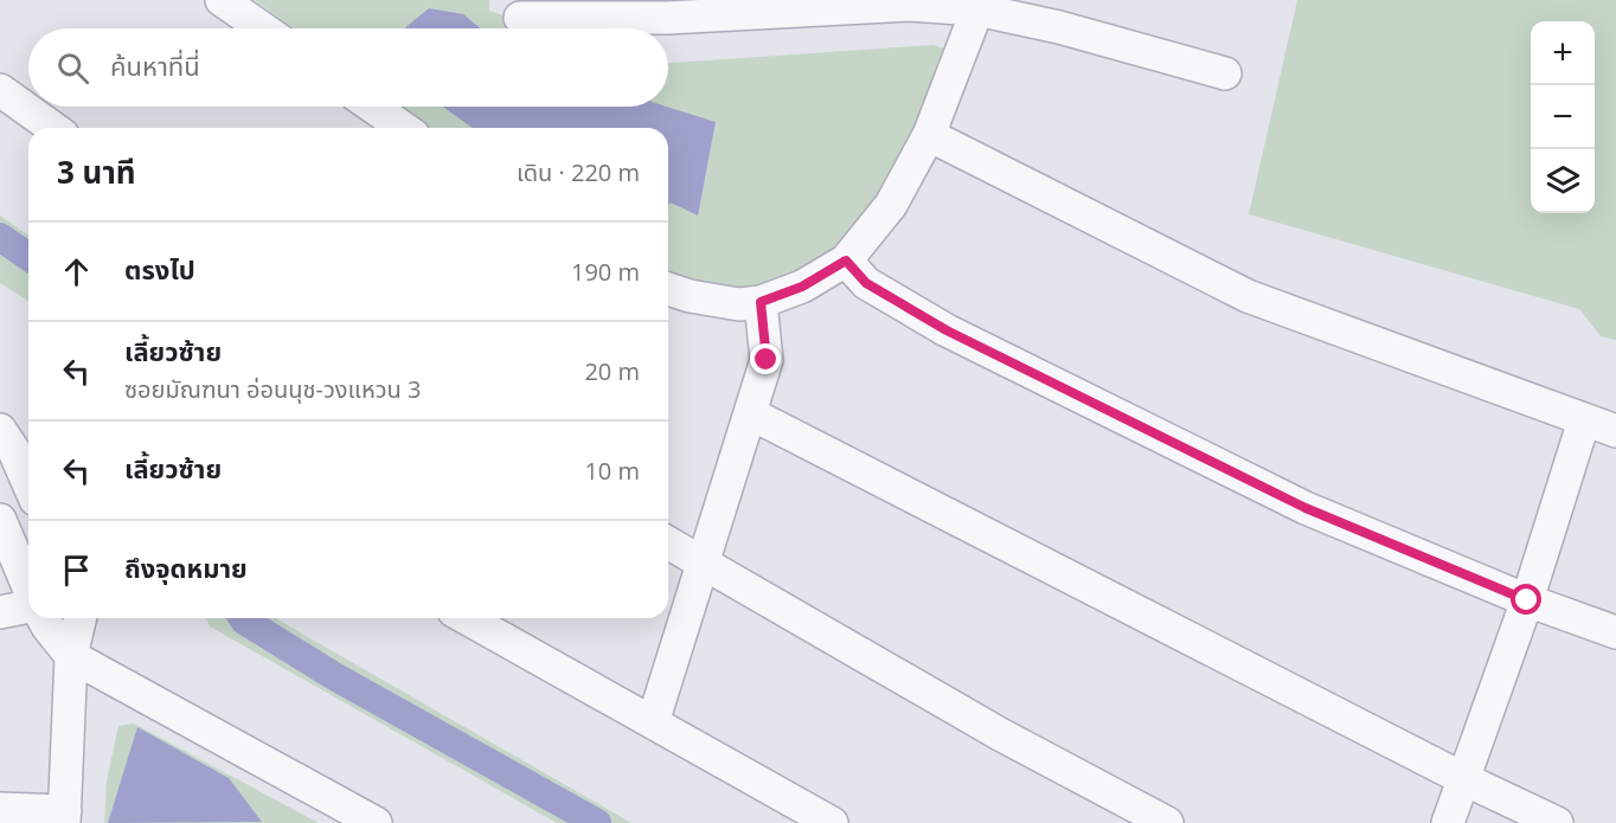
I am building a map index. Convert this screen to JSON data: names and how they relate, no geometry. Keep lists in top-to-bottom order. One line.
{"page":{"map_buttons":["+","−"],"search":"ค้นหาที่นี่","heading":["3 นาที","เดิน · 220 m"],"list":[["ตรงไป","190 m"],["เลี้ยวซ้าย","ซอยมัณฑนา อ่อนนุช-วงแหวน 3","20 m"],["เลี้ยวซ้าย","10 m"],"ถึงจุดหมาย"]}}
